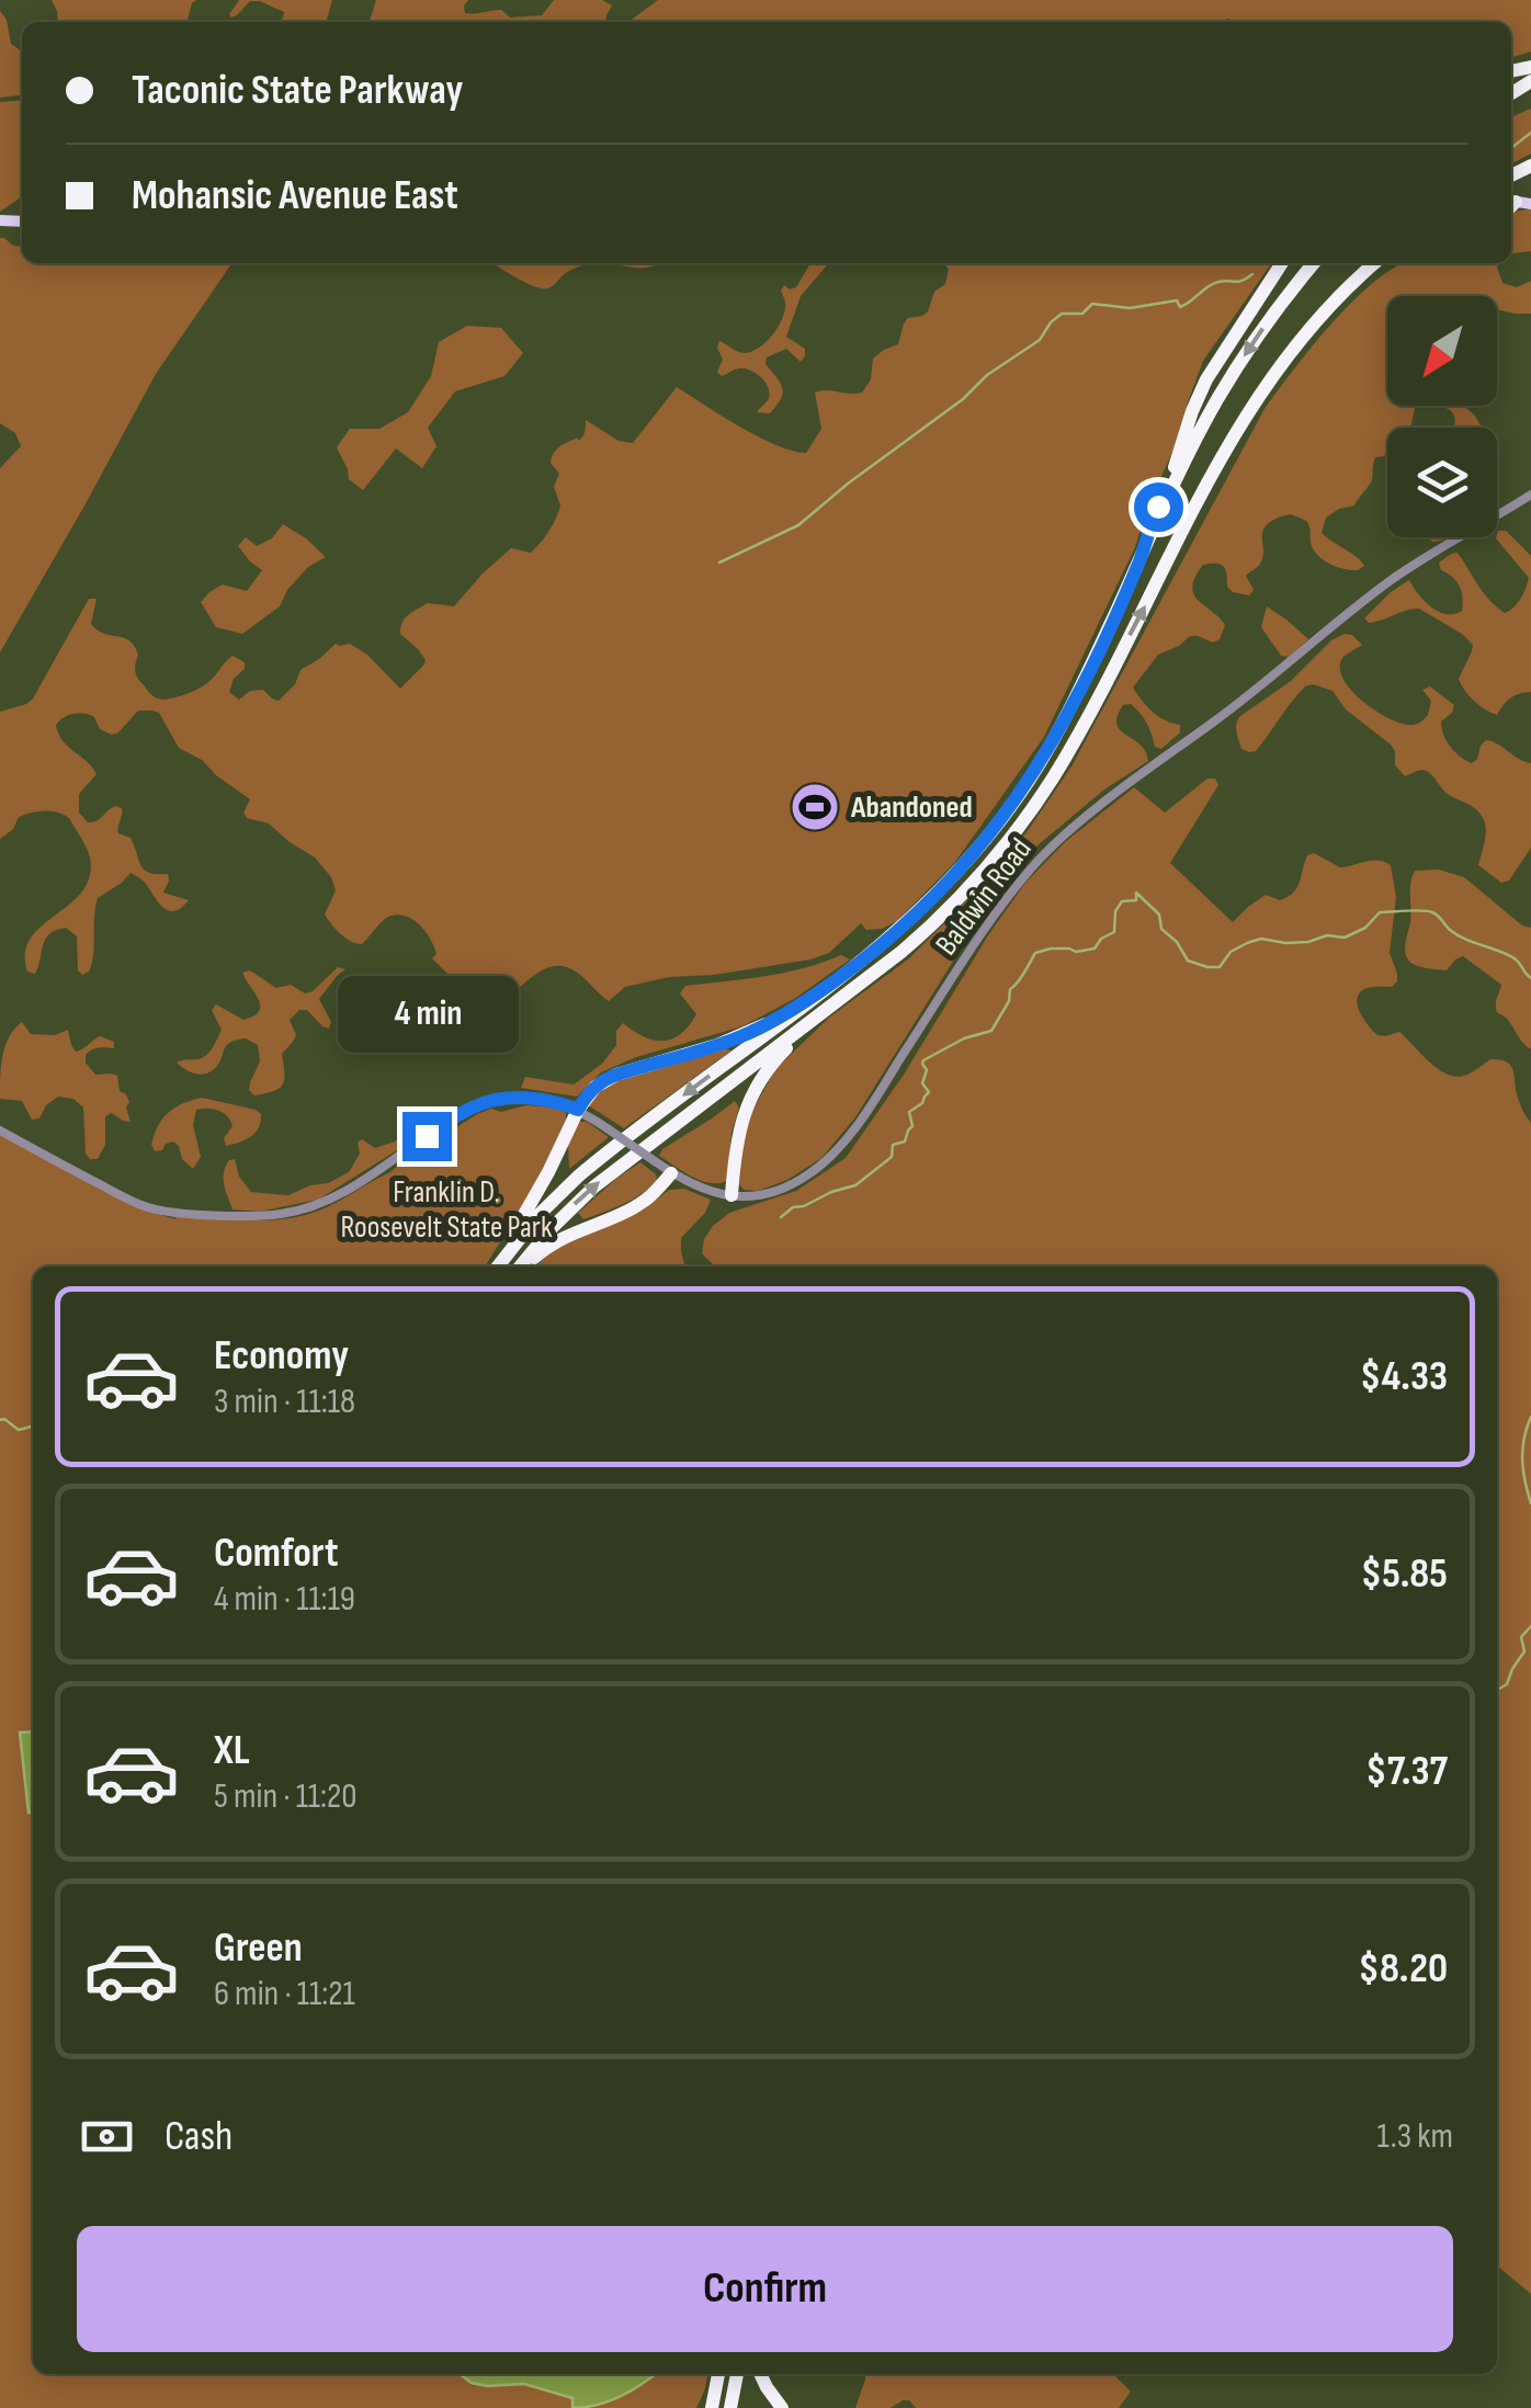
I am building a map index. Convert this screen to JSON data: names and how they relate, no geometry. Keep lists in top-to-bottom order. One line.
{"streets":{"street":["Baldwin Road"]},"parks":["Franklin D. Roosevelt State Park"],"places":{"sports":["Abandoned"]},"north":"bottom left","page":{"banner":["Taconic State Parkway","Mohansic Avenue East"],"bubble":"4 min","list":[{"name":"Economy","note":"3 min · 11:18","value":"$4.33"},{"name":"Comfort","note":"4 min · 11:19","value":"$5.85"},{"name":"XL","note":"5 min · 11:20","value":"$7.37"},{"name":"Green","note":"6 min · 11:21","value":"$8.20"}],"pay":["Cash","1.3 km"],"buttons":"Confirm"}}
